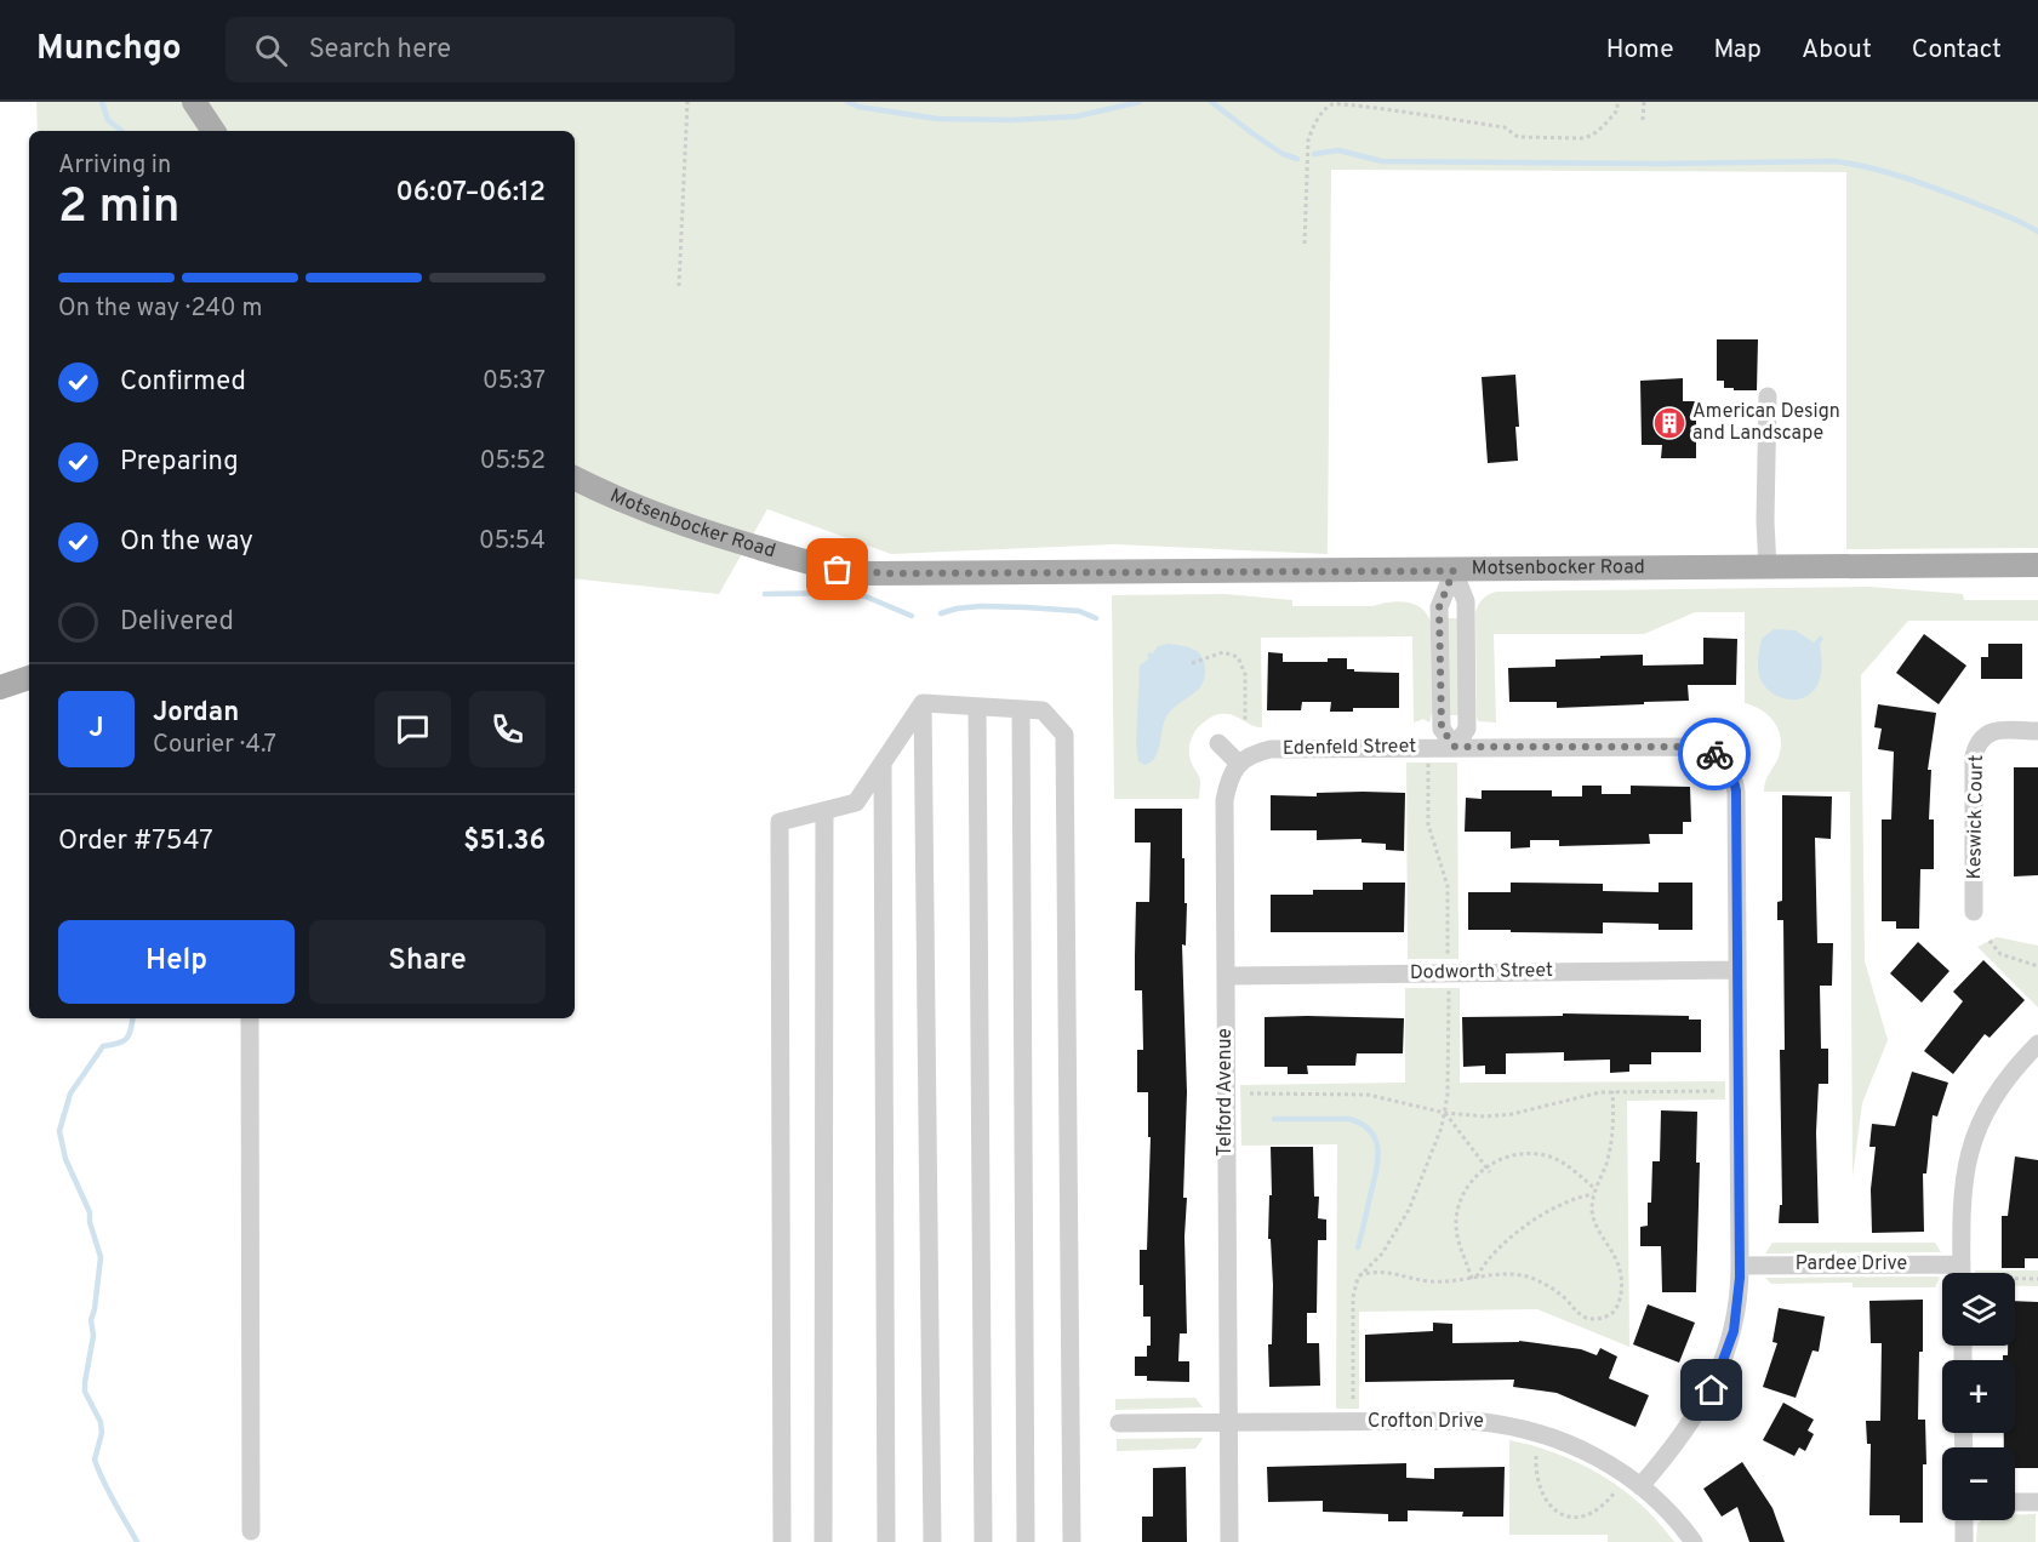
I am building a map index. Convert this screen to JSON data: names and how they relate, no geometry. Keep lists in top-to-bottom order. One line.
{"streets":{"main road":["Motsenbocker Road"],"street":["Edenfeld Street","Keswick Court","Dodworth Street","Telford Avenue","Pardee Drive","Crofton Drive"]},"crossings":[["Edenfeld Street","Telford Avenue"],["Dodworth Street","Telford Avenue"],["Telford Avenue","Crofton Drive"]],"places":{"building":["American Design and Landscape"]},"page":{"header":"Munchgo","search":"Search here","nav":["Home","Map","About","Contact"],"heading":["2 min","Arriving in","06:07–06:12"],"panel":["Jordan","Courier · 4.7","Order #7547","$51.36"],"bar":"On the way · 240 m","list":[["Confirmed","05:37"],["Preparing","05:52"],["On the way","05:54"],"Delivered"],"round":"J","buttons":["Help","Share"],"map_buttons":["+","−"]}}
